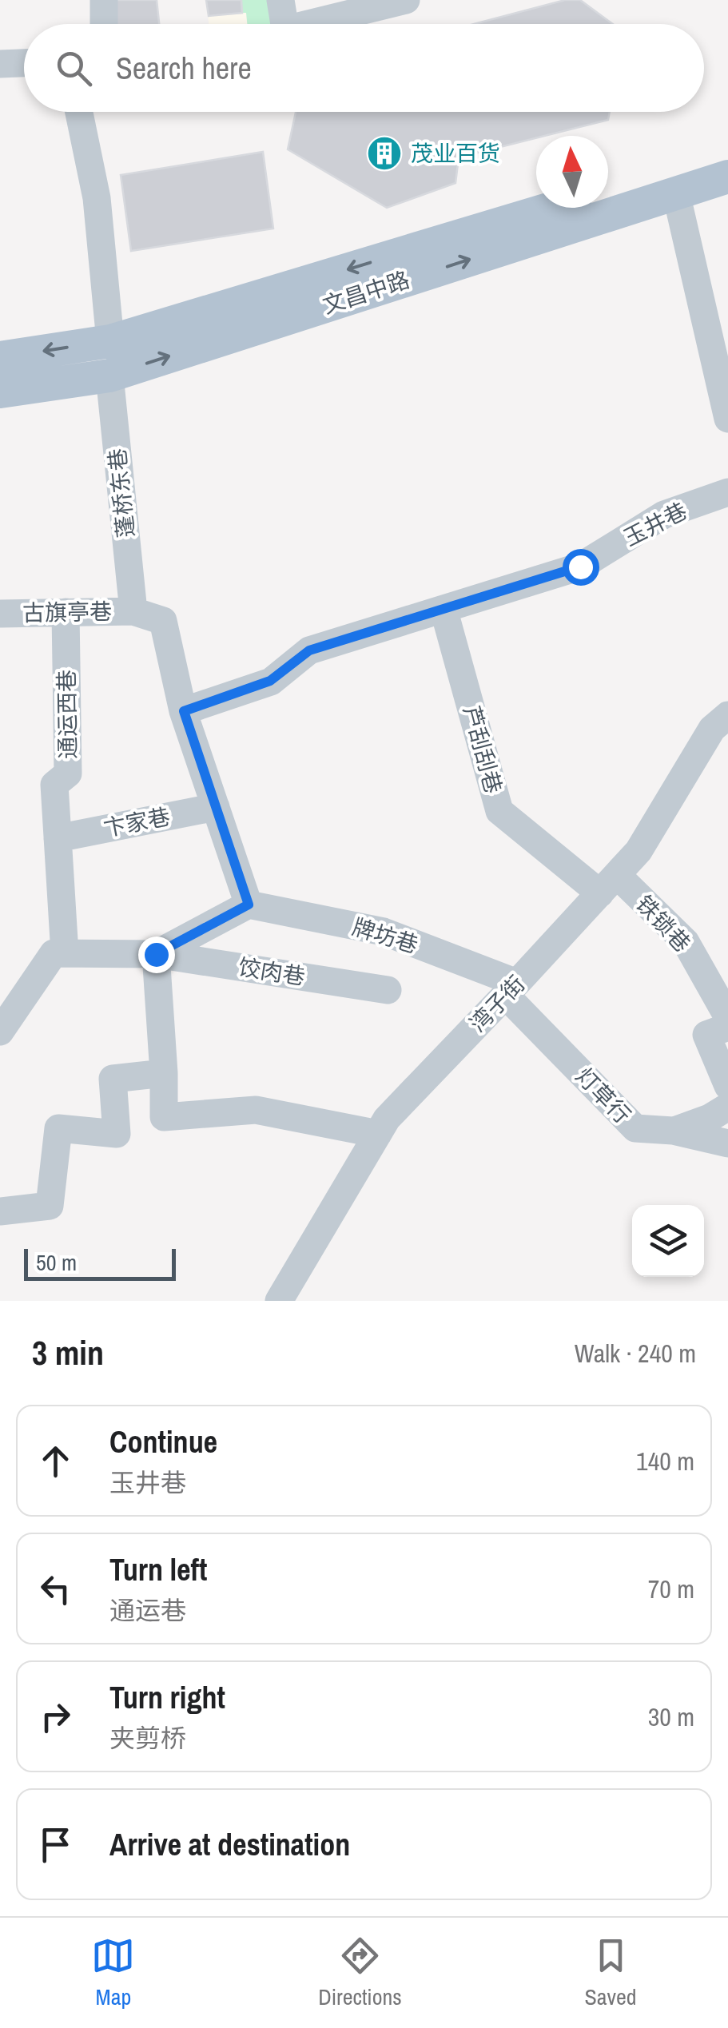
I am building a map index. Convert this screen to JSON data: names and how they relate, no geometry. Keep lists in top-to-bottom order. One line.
{"streets":{"main road":["文昌中路"],"street":["蓬桥东巷","玉井巷","古旗亭巷","通运西巷","芦刮刮巷","卞家巷","铁锁巷","牌坊巷","饺肉巷","湾子街","灯草行"]},"crossings":[["文昌中路","蓬桥东巷"],["蓬桥东巷","古旗亭巷"],["玉井巷","芦刮刮巷"],["古旗亭巷","通运西巷"],["通运西巷","卞家巷"],["通运西巷","饺肉巷"],["芦刮刮巷","铁锁巷"],["芦刮刮巷","湾子街"],["铁锁巷","湾子街"],["牌坊巷","湾子街"],["牌坊巷","灯草行"],["湾子街","灯草行"]],"places":{"building":["茂业百货"]},"scale_bar":"50 m","north":"top","page":{"search":"Search here","scale":"50 m","heading":["3 min","Walk · 240 m"],"list":[["Continue","玉井巷","140 m"],["Turn left","通运巷","70 m"],["Turn right","夹剪桥","30 m"],"Arrive at destination"],"nav":["Map","Directions","Saved"]}}
